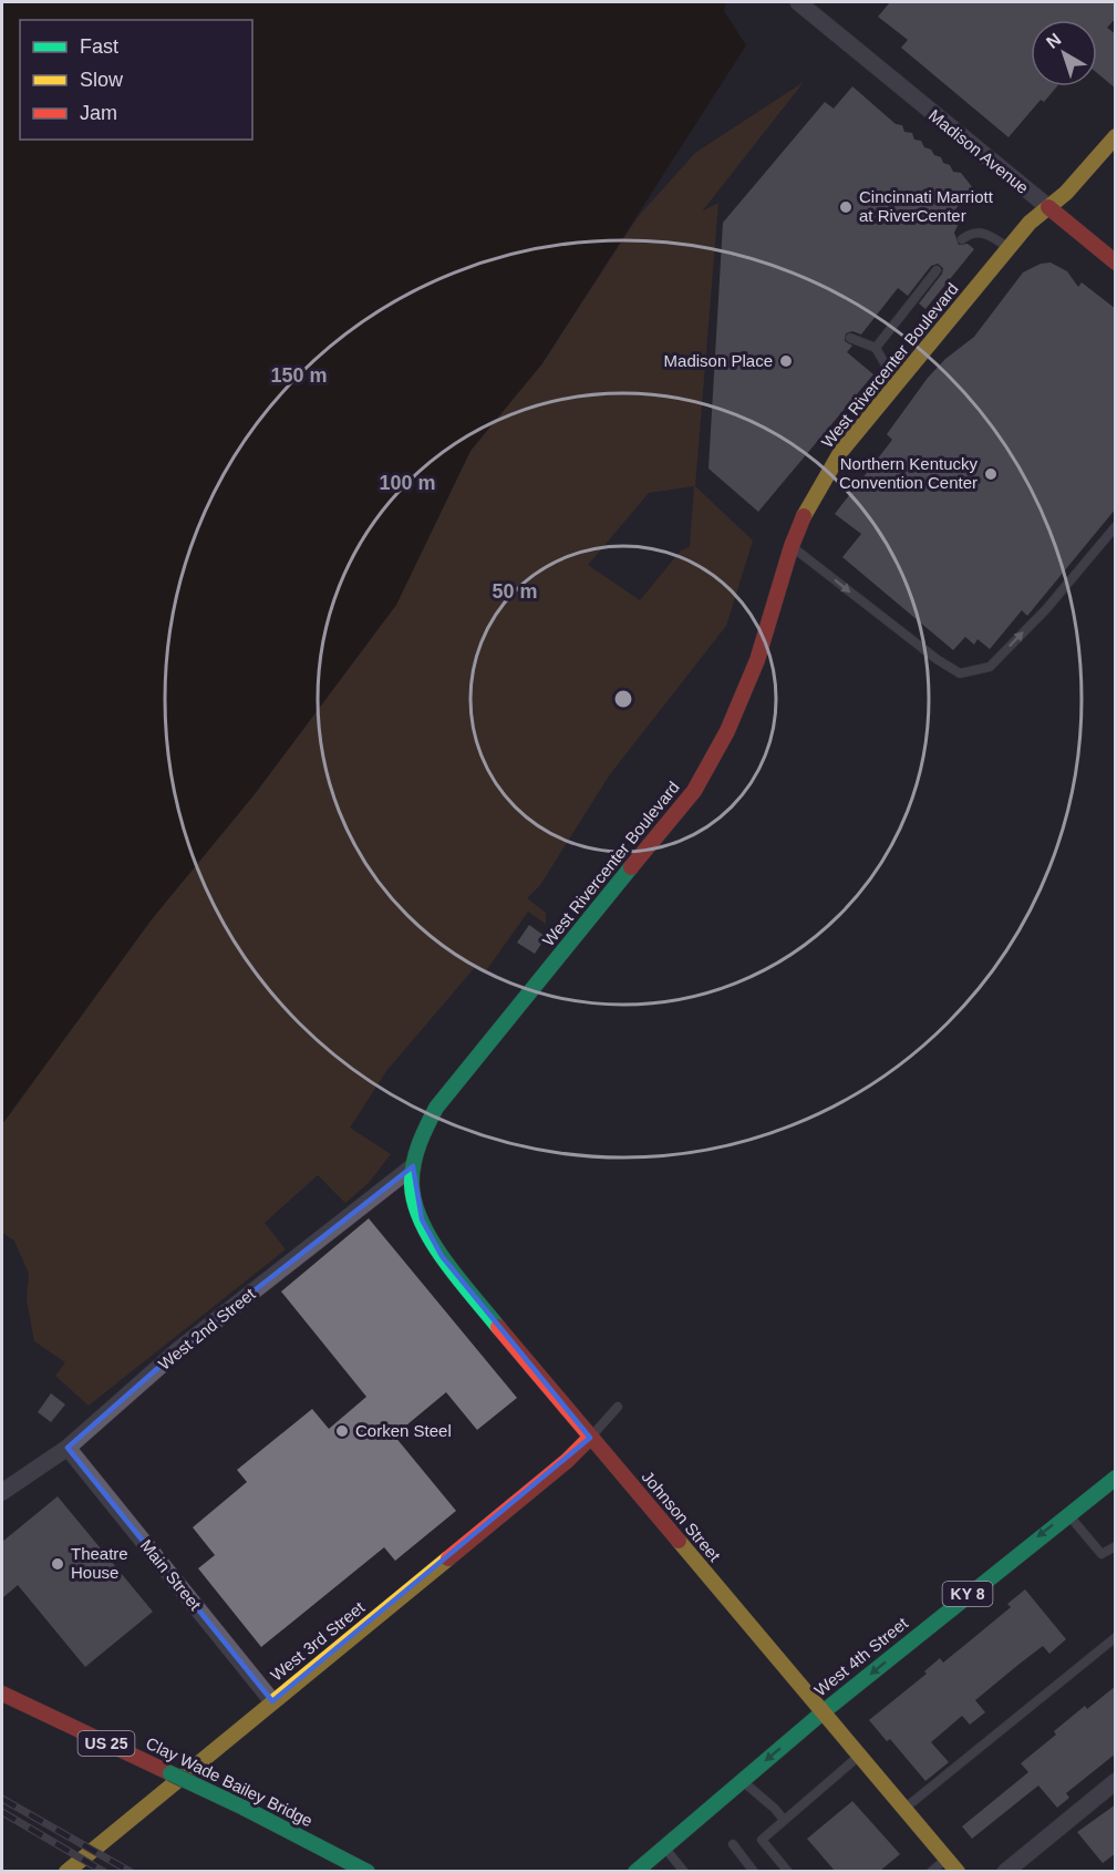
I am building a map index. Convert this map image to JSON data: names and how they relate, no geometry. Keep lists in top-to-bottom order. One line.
{"streets":{"street":["Madison Avenue","West Rivercenter Boulevard","West 2nd Street","Johnson Street","Main Street","KY 8","West 3rd Street","West 4th Street","US 25","Clay Wade Bailey Bridge"]},"crossings":[["Madison Avenue","West Rivercenter Boulevard"],["West Rivercenter Boulevard","West 2nd Street"],["West Rivercenter Boulevard","Johnson Street"],["West 2nd Street","Johnson Street"],["West 2nd Street","Main Street"],["Johnson Street","West 3rd Street"],["Johnson Street","West 4th Street"],["Main Street","West 3rd Street"]],"one_way":["West 4th Street"],"places":["Cincinnati Marriott at RiverCenter","Madison Place","Northern Kentucky Convention Center","Corken Steel","Theatre House"],"legend":["Fast","Slow","Jam"],"north":"top left","rings":["150 m","100 m","50 m"]}
